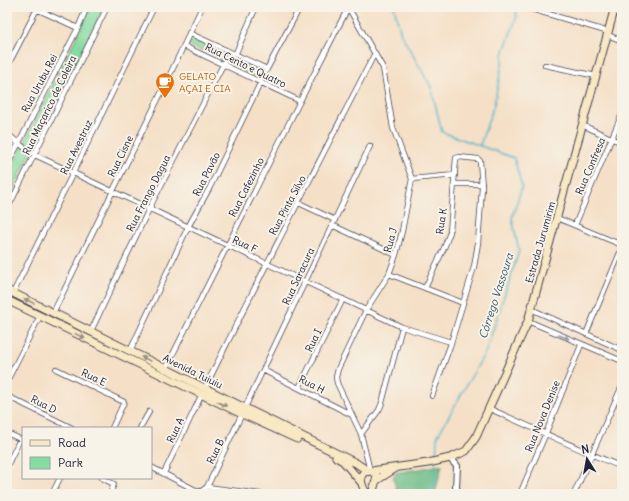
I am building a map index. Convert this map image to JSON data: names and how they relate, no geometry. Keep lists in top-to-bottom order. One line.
{"streets":{"main road":["Estrada Jurumirim","Avenida Tuiuiu"],"street":["Rua Cento e Quatro","Rua Urubu Rei","Rua Maçarico de Coleira","Rua Avestruz","Rua Cisne","Rua Confresa","Rua Pavão","Rua Cafezinho","Rua Frango Dagua","Rua Pinta Silvo","Rua K","Rua J","Rua F","Rua Saracura","Rua I","Rua E","Rua H","Rua D","Rua Nova Denise","Rua A","Rua B"]},"crossings":[["Rua Cento e Quatro","Rua Cisne"],["Rua Cento e Quatro","Rua Pavão"],["Rua Cento e Quatro","Rua Cafezinho"],["Rua Cento e Quatro","Rua Frango Dagua"],["Rua Urubu Rei","Rua F"],["Rua Maçarico de Coleira","Rua F"],["Rua Avestruz","Rua F"],["Rua Avestruz","Avenida Tuiuiu"],["Rua Cisne","Rua F"],["Rua Cisne","Avenida Tuiuiu"],["Rua Pavão","Rua F"],["Rua Pavão","Avenida Tuiuiu"],["Rua Cafezinho","Rua F"],["Rua Cafezinho","Avenida Tuiuiu"],["Rua Frango Dagua","Rua F"],["Rua Frango Dagua","Avenida Tuiuiu"],["Rua Pinta Silvo","Rua F"],["Rua Pinta Silvo","Avenida Tuiuiu"],["Rua Pinta Silvo","Rua A"],["Rua J","Estrada Jurumirim"],["Rua J","Rua F"],["Rua J","Avenida Tuiuiu"],["Rua J","Rua H"],["Estrada Jurumirim","Avenida Tuiuiu"],["Rua F","Rua Saracura"],["Rua F","Rua I"],["Rua Saracura","Avenida Tuiuiu"],["Rua Saracura","Rua H"],["Rua Saracura","Rua B"],["Rua I","Rua H"],["Avenida Tuiuiu","Rua A"],["Avenida Tuiuiu","Rua B"]],"water":["Córrego Vassoura"],"places":{"cafe":["GELATO AÇAI E CIA"]},"legend":["Road","Park"],"north":"top"}
